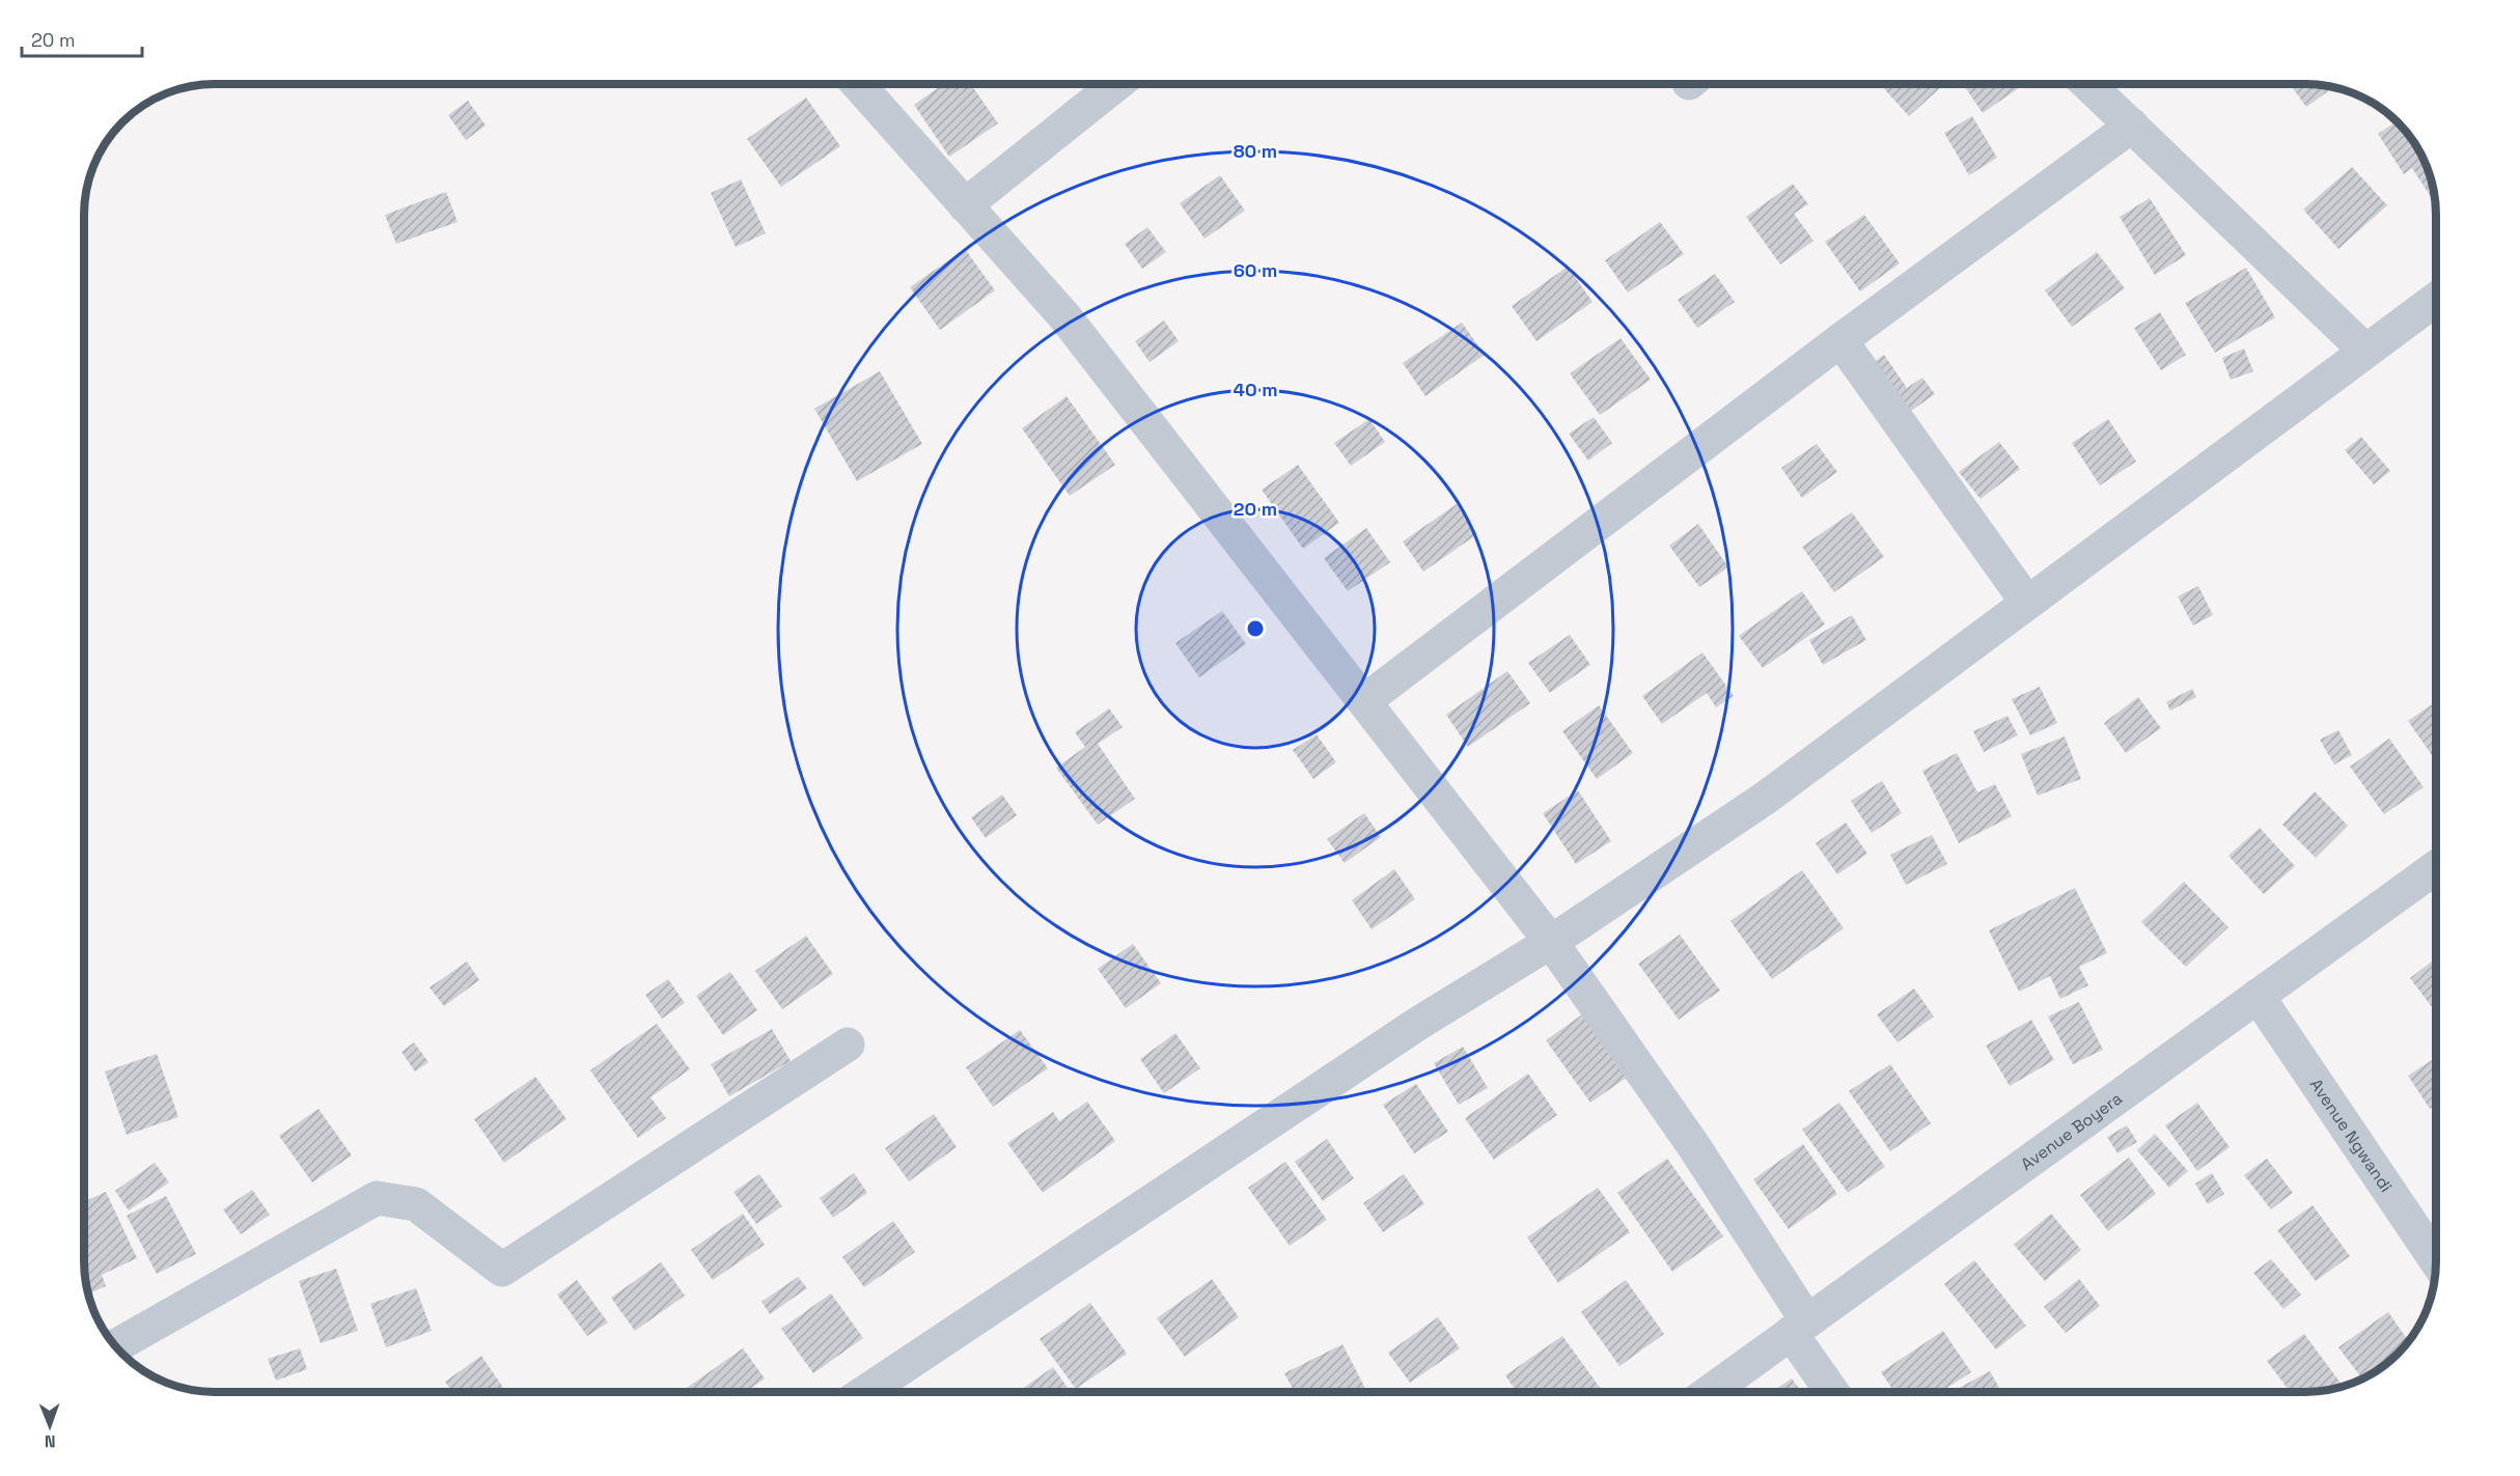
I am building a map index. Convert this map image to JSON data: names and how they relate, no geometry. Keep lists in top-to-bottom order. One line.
{"streets":{"street":["Avenue Boyera","Avenue Ngwandi"]},"crossings":[["Avenue Boyera","Avenue Ngwandi"]],"scale_bar":"20 m","north":"bottom","rings":["80 m","60 m","40 m","20 m"]}
